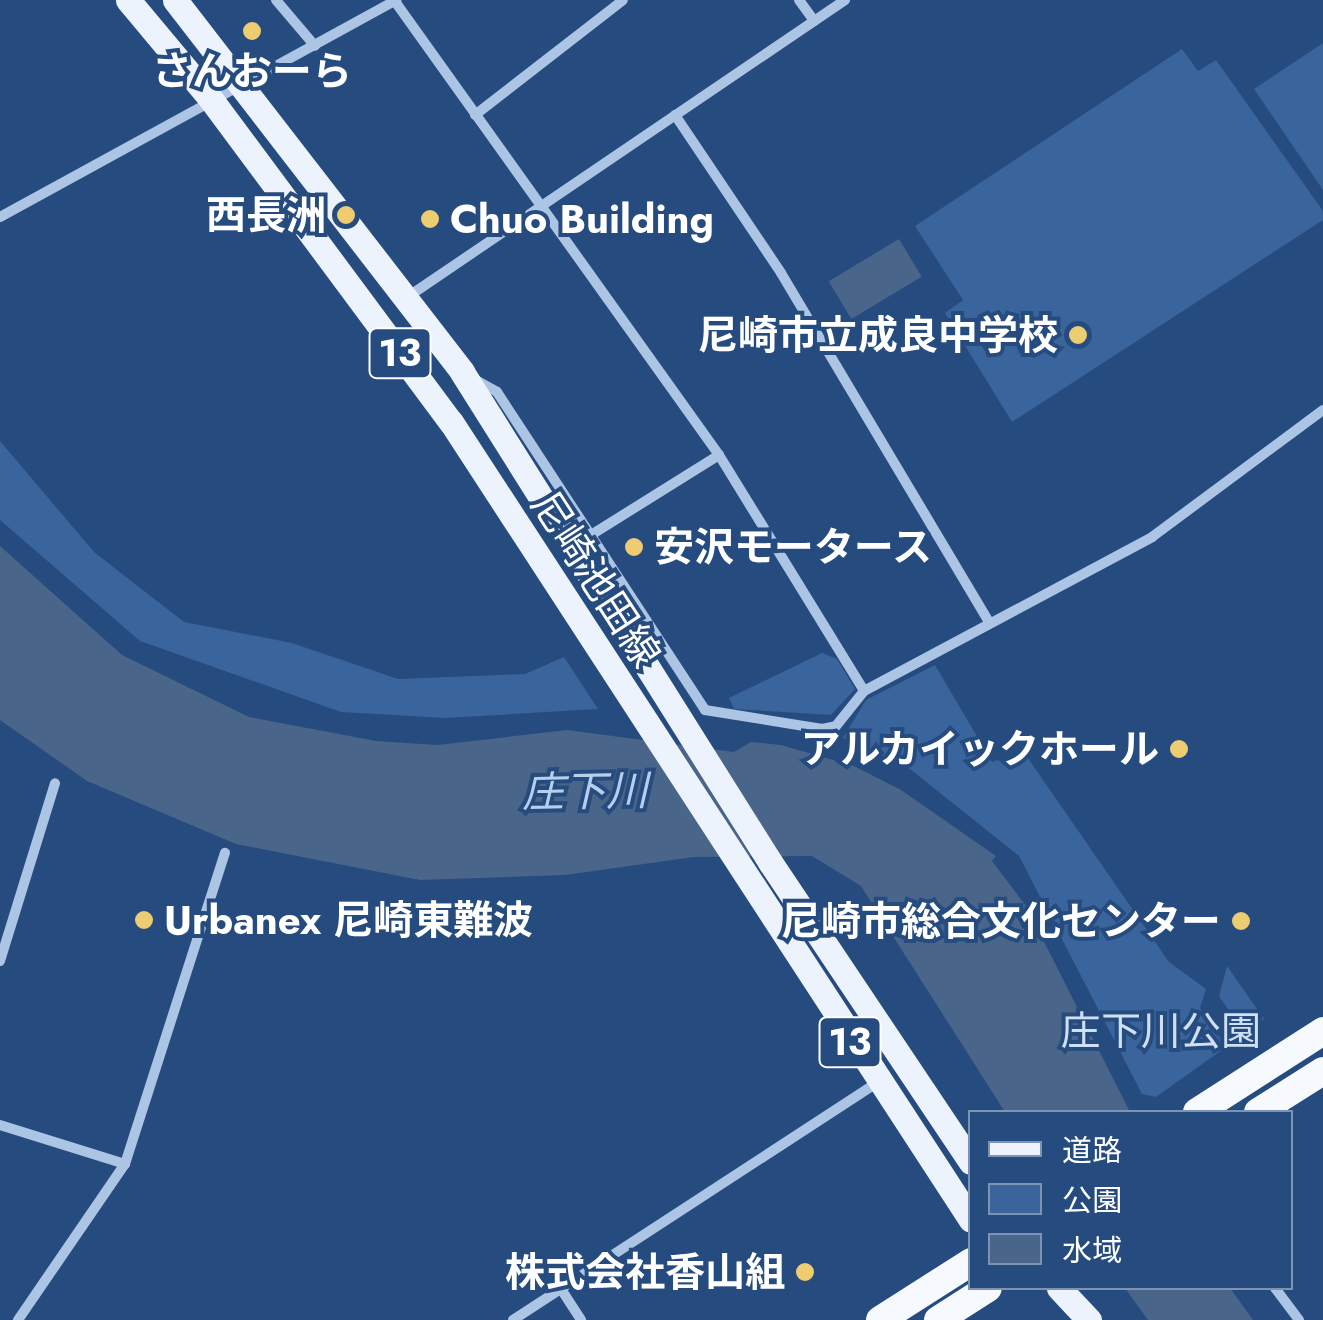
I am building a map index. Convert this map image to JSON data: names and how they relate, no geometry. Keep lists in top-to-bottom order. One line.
{"streets":{"main road":["13","尼崎池田線"]},"water":["庄下川"],"parks":["庄下川公園"],"places":["さんおーら","西長洲","Chuo Building","尼崎市立成良中学校","安沢モータース","アルカイックホール","Urbanex 尼崎東難波","尼崎市総合文化センター","株式会社香山組"],"legend":["道路","公園","水域"]}
